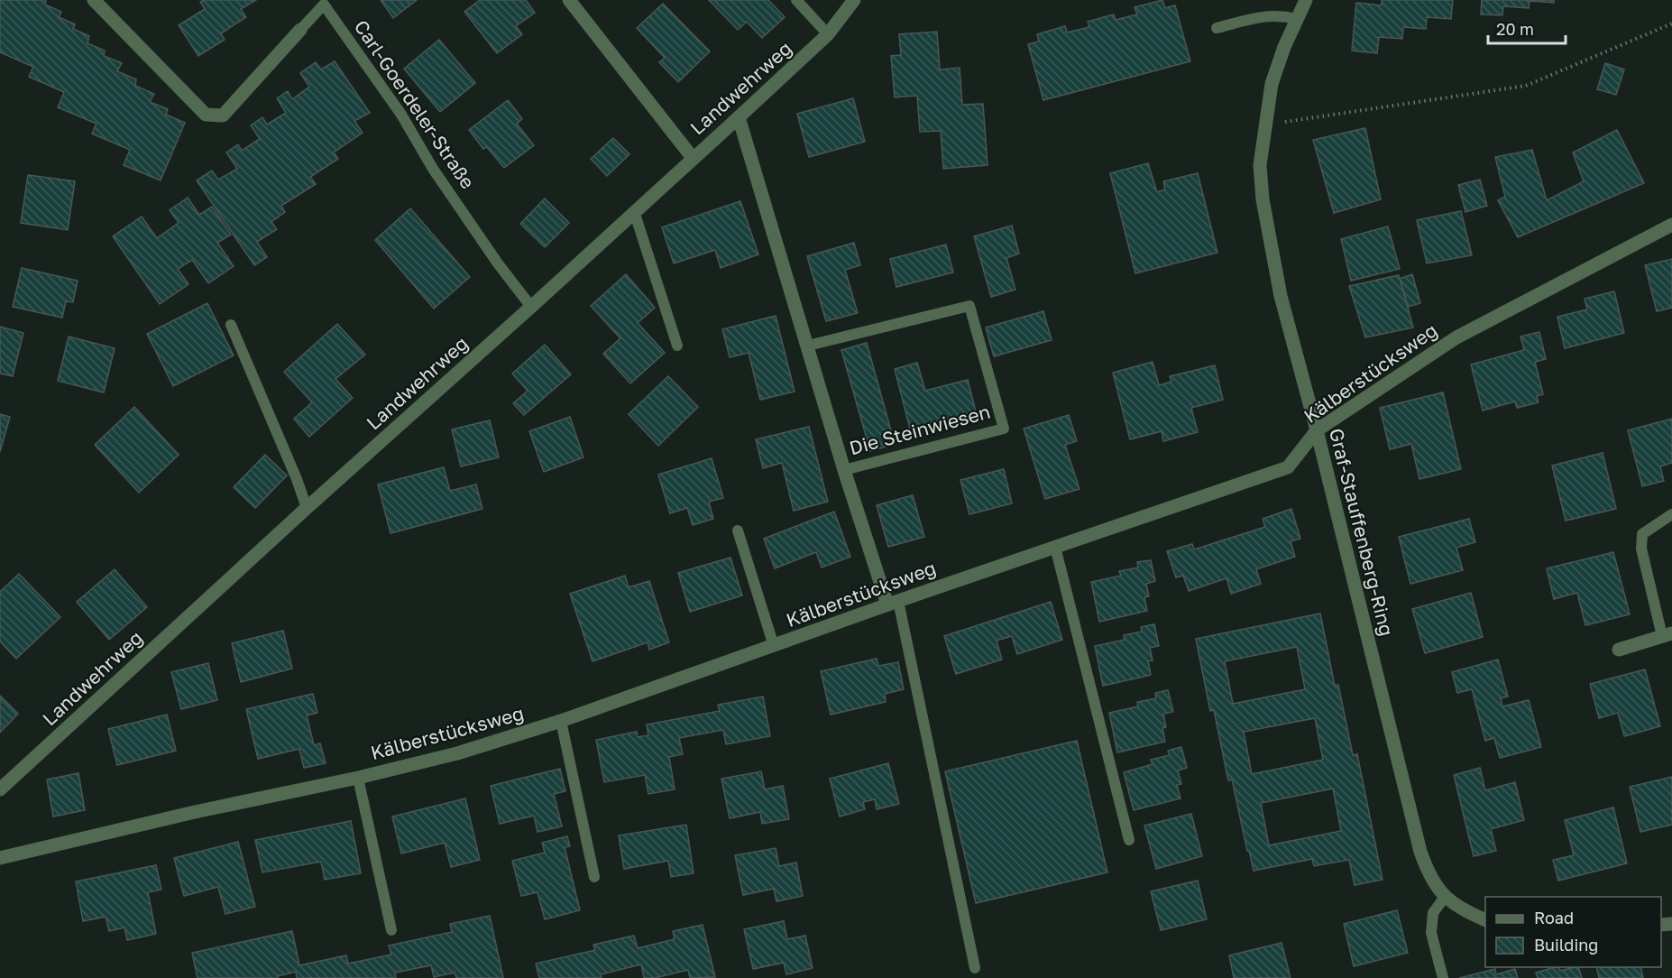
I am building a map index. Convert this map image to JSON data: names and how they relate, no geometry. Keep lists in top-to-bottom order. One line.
{"streets":{"street":["Landwehrweg","Carl-Goerdeler-Straße","Kälberstücksweg","Die Steinwiesen","Graf-Stauffenberg-Ring"]},"crossings":[["Landwehrweg","Carl-Goerdeler-Straße"],["Landwehrweg","Die Steinwiesen"],["Kälberstücksweg","Die Steinwiesen"],["Kälberstücksweg","Graf-Stauffenberg-Ring"]],"legend":["Road","Building"],"scale_bar":"20 m"}
